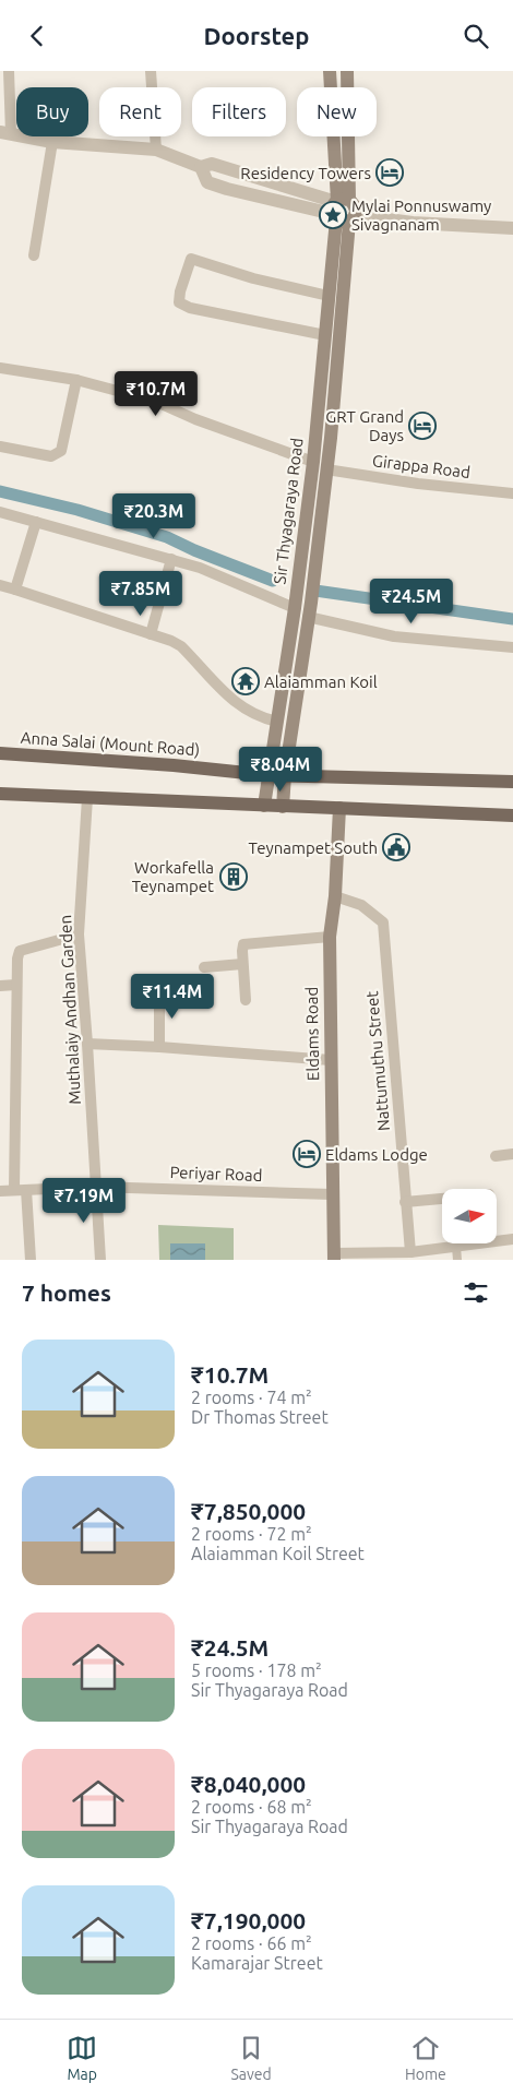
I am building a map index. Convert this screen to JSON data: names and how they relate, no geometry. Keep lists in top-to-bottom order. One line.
{"streets":{"main road":["Sir Thyagaraya Road","Anna Salai (Mount Road)","Eldams Road"],"street":["Girappa Road","Muthalaiy Andhan Garden","Nattumuthu Street","Periyar Road"]},"crossings":[["Girappa Road","Sir Thyagaraya Road"],["Sir Thyagaraya Road","Anna Salai (Mount Road)"],["Muthalaiy Andhan Garden","Periyar Road"],["Eldams Road","Nattumuthu Street"],["Eldams Road","Periyar Road"]],"places":{"hotel":["Residency Towers","GRT Grand Days","Eldams Lodge"],"place":["Mylai Ponnuswamy Sivagnanam"],"temple":["Alaiamman Koil"],"public building":["Teynampet South"],"building":["Workafella Teynampet"]},"north":"right","page":{"header":"Doorstep","chip":["Buy","Rent","Filters","New"],"price":["₹10.7M","₹20.3M","₹7.85M","₹24.5M","₹8.04M","₹11.4M","₹7.19M"],"heading":"7 homes","list":[{"name":"₹10.7M","note":"2 rooms · 74 m² · Dr Thomas Street"},{"name":"₹7,850,000","note":"2 rooms · 72 m² · Alaiamman Koil Street"},{"name":"₹24.5M","note":"5 rooms · 178 m² · Sir Thyagaraya Road"},{"name":"₹8,040,000","note":"2 rooms · 68 m² · Sir Thyagaraya Road"},{"name":"₹7,190,000","note":"2 rooms · 66 m² · Kamarajar Street"}],"tabs":["Map","Saved","Home"]}}
